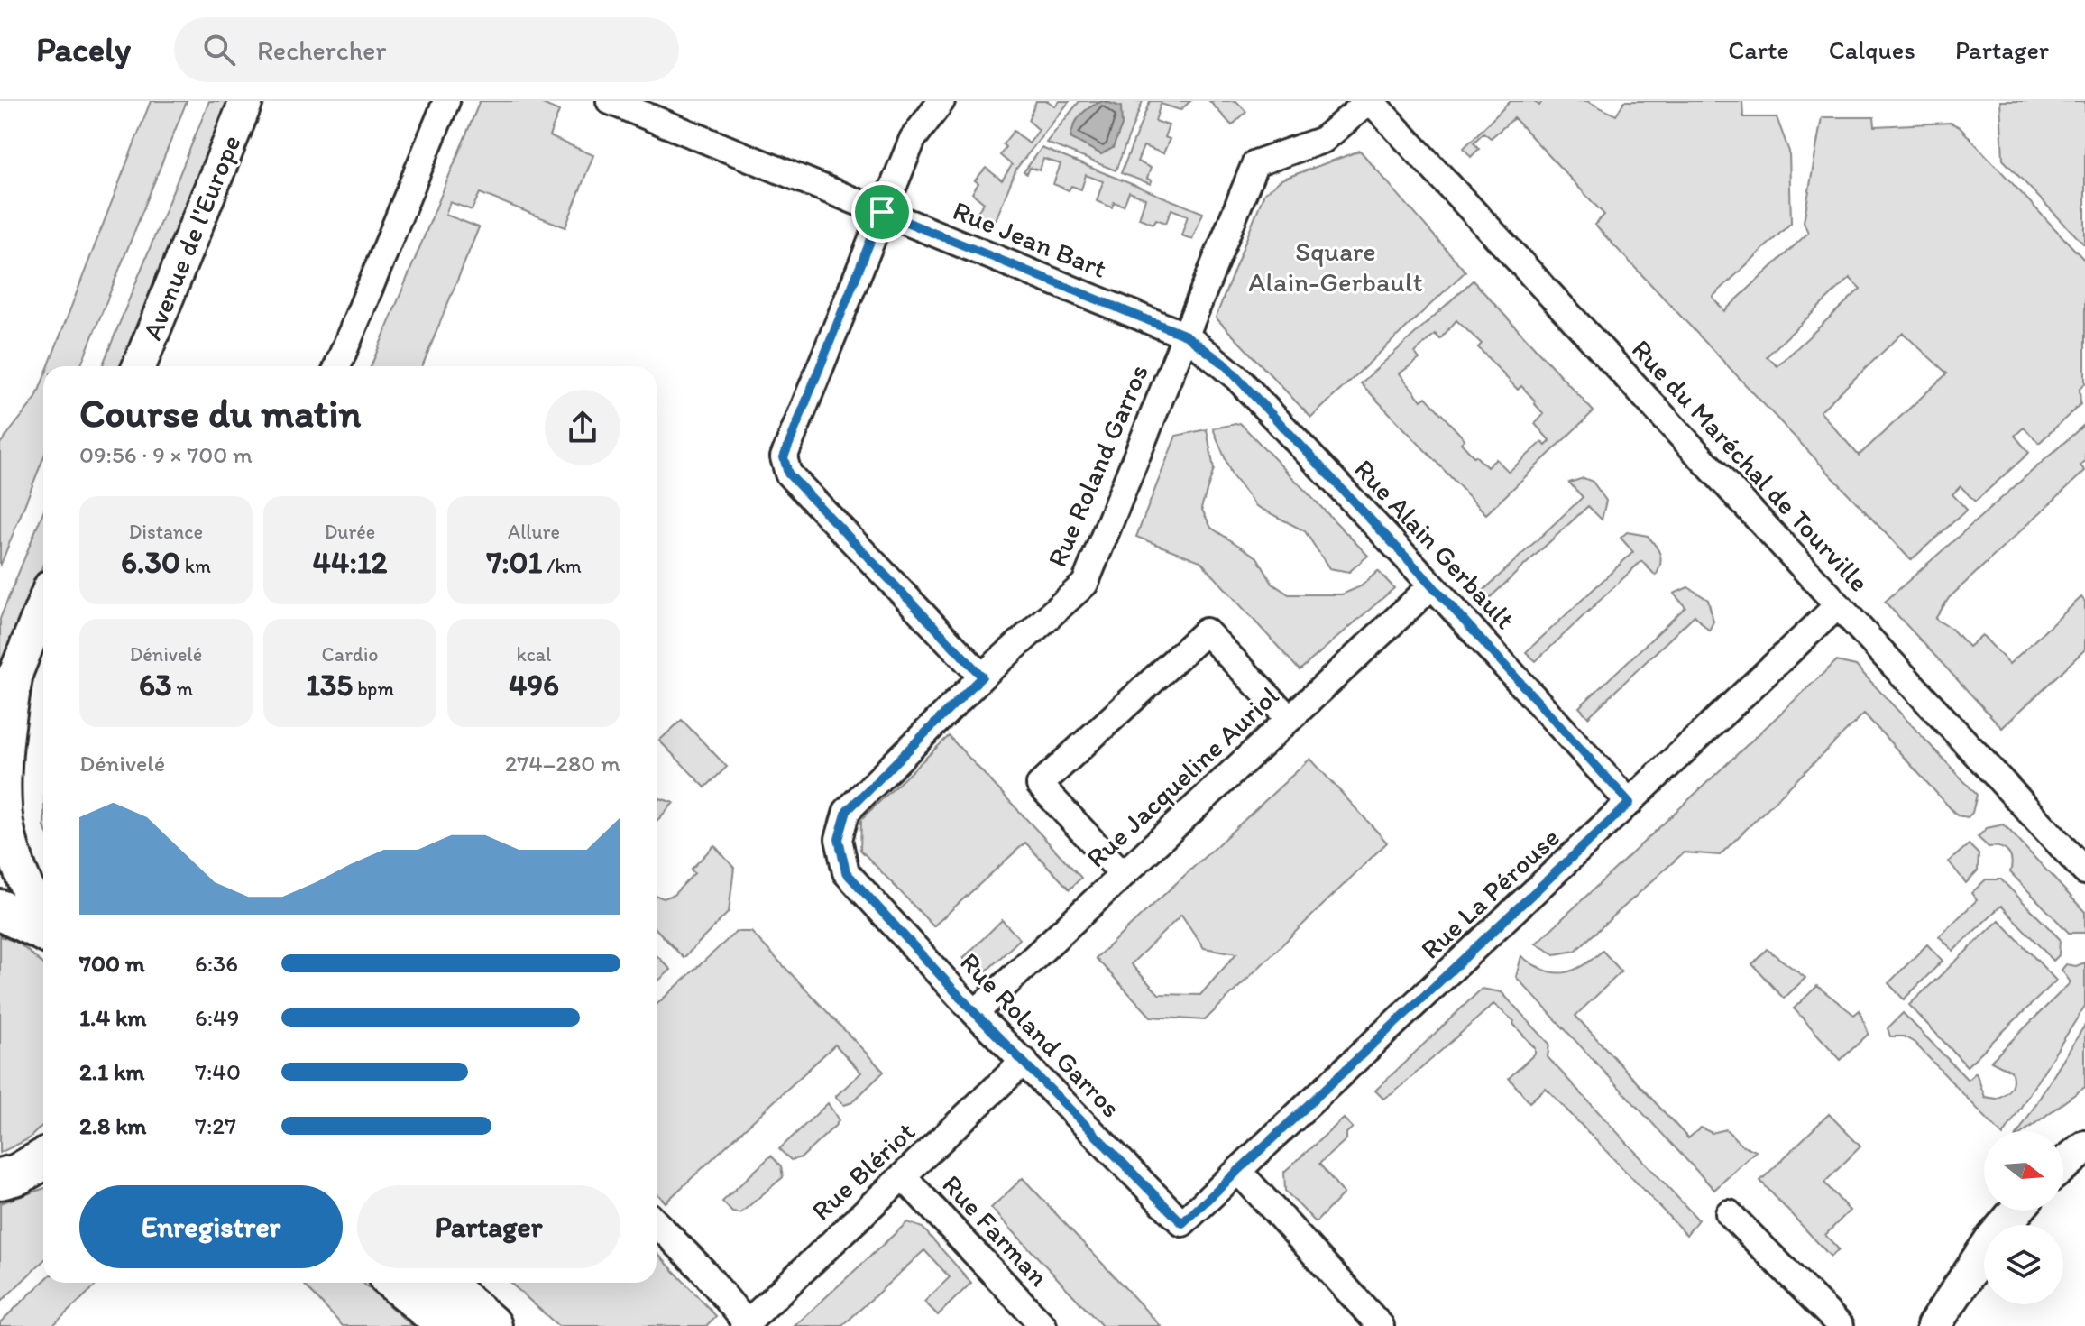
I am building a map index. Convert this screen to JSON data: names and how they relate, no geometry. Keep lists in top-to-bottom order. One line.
{"streets":{"street":["Avenue de l'Europe","Rue Jean Bart","Rue Roland Garros","Rue du Maréchal de Tourville","Rue Alain Gerbault","Rue Jacqueline Auriol","Rue La Pérouse","Rue Blériot","Rue Farman"]},"crossings":[["Rue Jean Bart","Rue Roland Garros"],["Rue Jean Bart","Rue Alain Gerbault"],["Rue Roland Garros","Rue du Maréchal de Tourville"],["Rue Roland Garros","Rue Alain Gerbault"],["Rue Roland Garros","Rue Jacqueline Auriol"],["Rue Roland Garros","Rue La Pérouse"],["Rue Roland Garros","Rue Blériot"],["Rue du Maréchal de Tourville","Rue La Pérouse"],["Rue Alain Gerbault","Rue Jacqueline Auriol"],["Rue Alain Gerbault","Rue La Pérouse"],["Rue Blériot","Rue Farman"]],"parks":["Square Alain-Gerbault"],"north":"right","page":{"header":"Pacely","search":"Rechercher","nav":["Carte","Calques","Partager"],"heading":["Course du matin","09:56 · 9 × 700 m"],"stats":[["Distance","6.30 km"],["Durée","44:12"],["Allure","7:01 /km"],["Dénivelé","63 m"],["Cardio","135 bpm"],["kcal","496"]],"chart":["Dénivelé","274–280 m"],"list":[{"name":"700 m","note":"6:36"},{"name":"1.4 km","note":"6:49"},{"name":"2.1 km","note":"7:40"},{"name":"2.8 km","note":"7:27"}],"buttons":["Enregistrer","Partager"]}}
